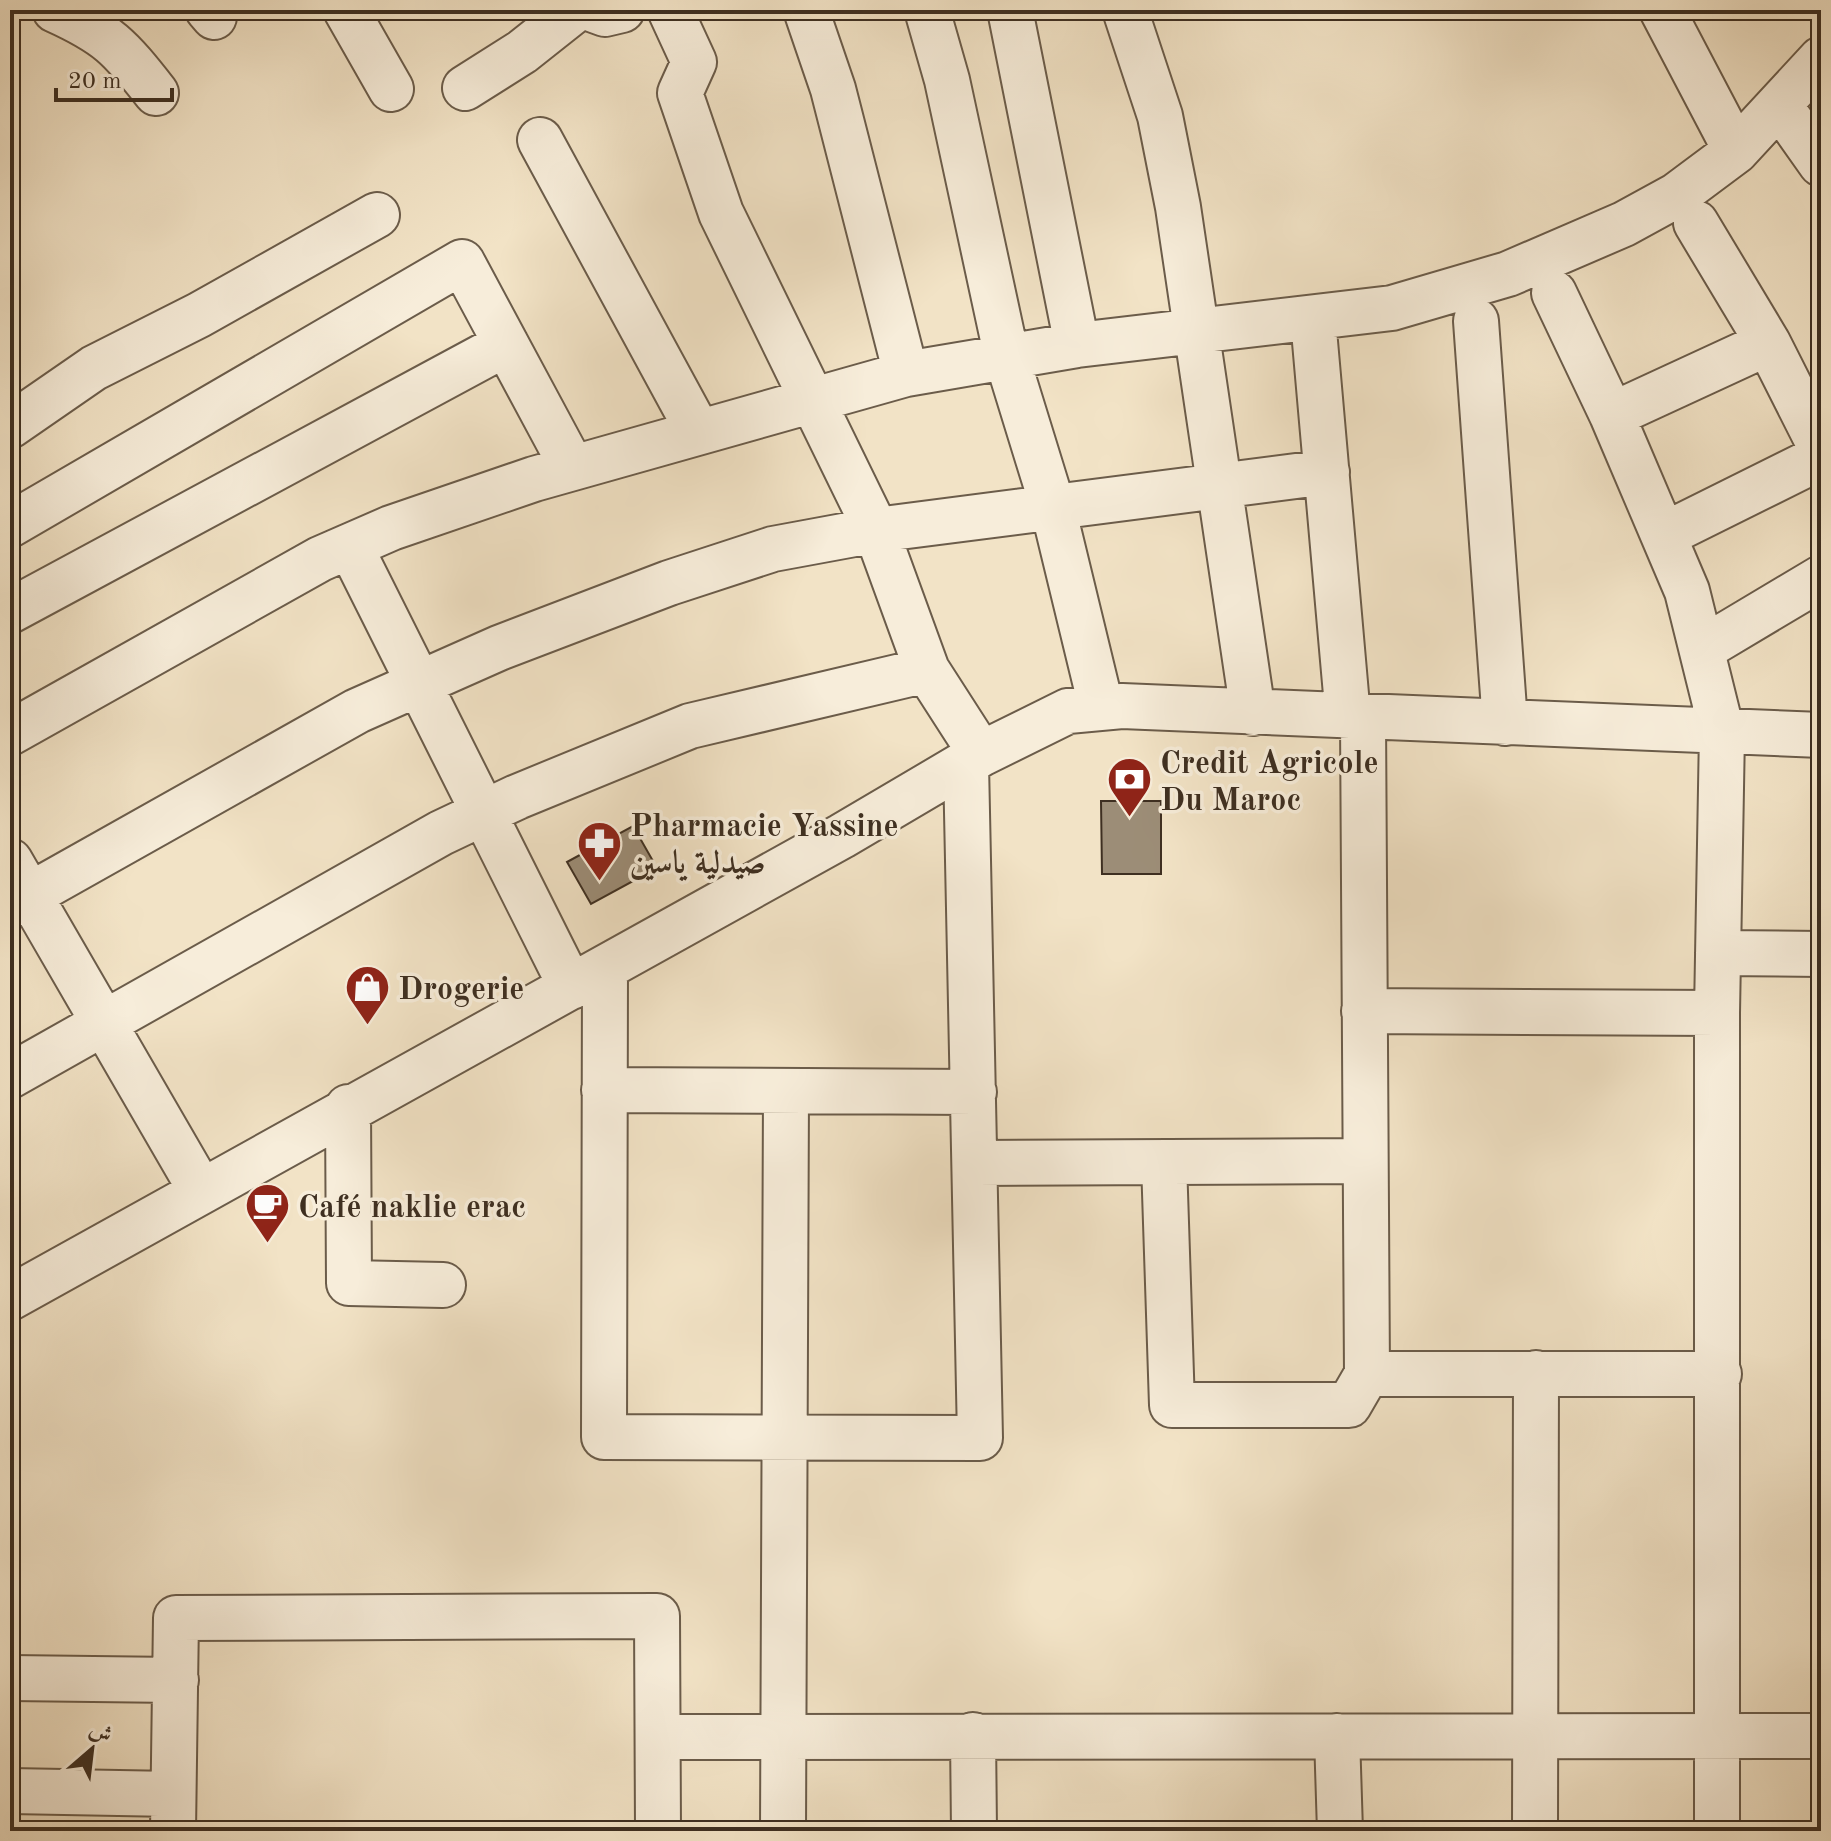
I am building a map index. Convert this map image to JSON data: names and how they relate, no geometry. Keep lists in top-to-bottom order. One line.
{"places":{"bank":["Credit Agricole Du Maroc"],"pharmacy":["Pharmacie Yassine صيدلية ياسين"],"shop":["Drogerie"],"cafe":["Café naklie erac"]},"scale_bar":"20 m","north":"top right"}
